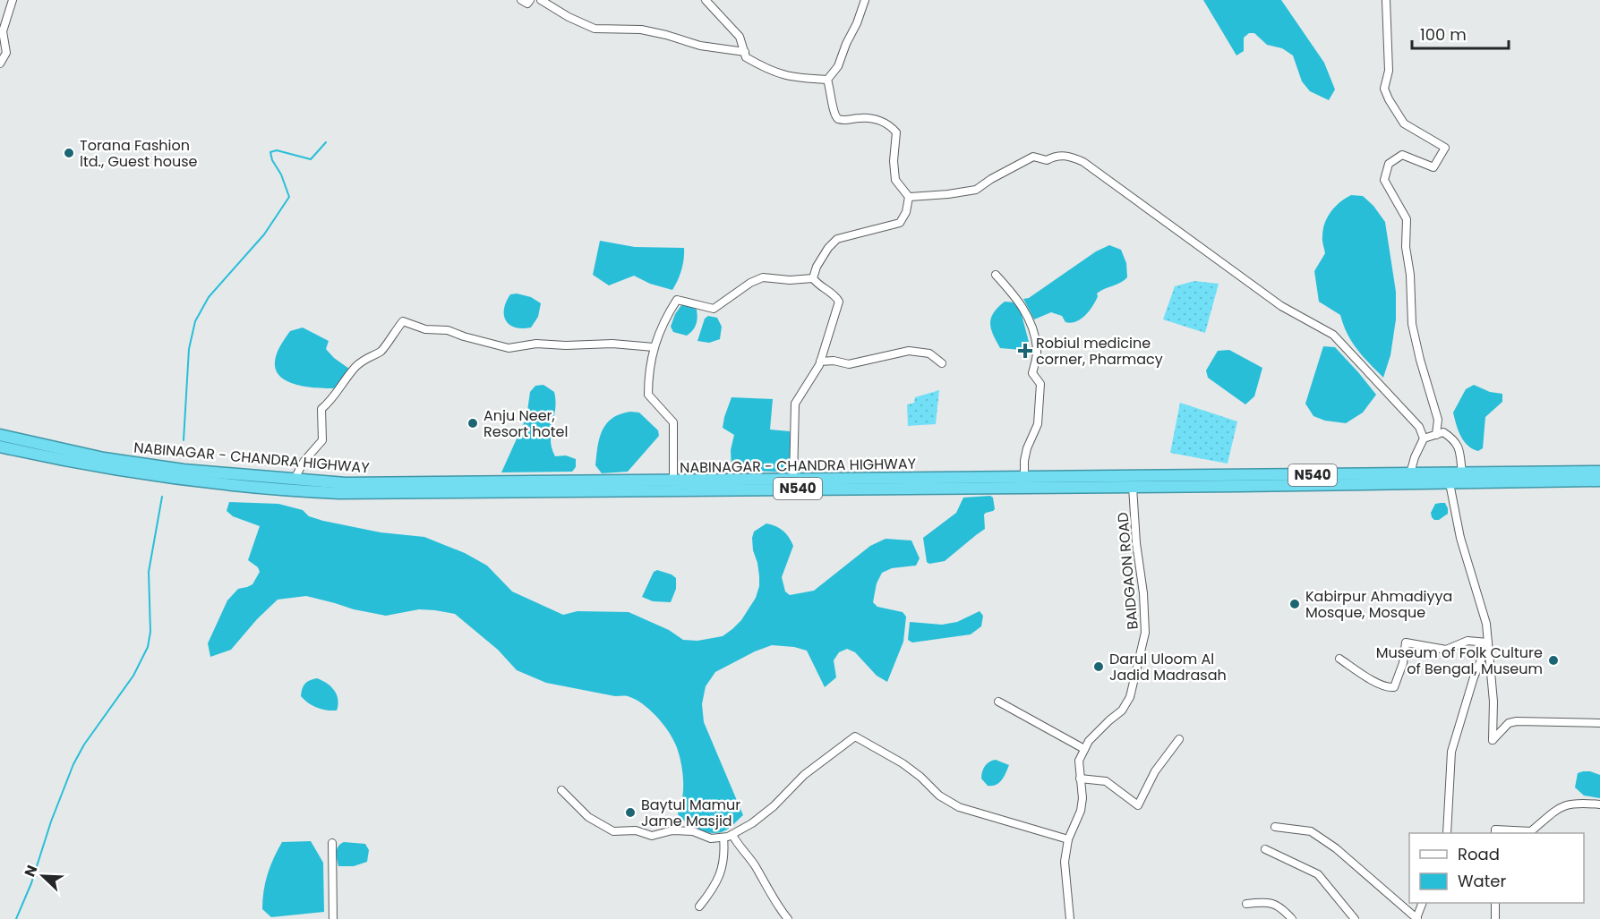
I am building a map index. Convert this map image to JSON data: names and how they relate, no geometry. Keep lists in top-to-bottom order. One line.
{"streets":{"highway":["NABINAGAR - CHANDRA HIGHWAY","N540"],"street":["BAIDGAON ROAD"]},"crossings":[["NABINAGAR - CHANDRA HIGHWAY","BAIDGAON ROAD"]],"places":{"other":["Torana Fashion ltd., Guest house","Anju Neer, Resort hotel","Kabirpur Ahmadiyya Mosque, Mosque","Museum of Folk Culture of Bengal, Museum","Darul Uloom Al Jadid Madrasah","Baytul Mamur Jame Masjid"],"health":["Robiul medicine corner, Pharmacy"]},"legend":["Road","Water"],"scale_bar":"100 m","north":"top left"}
